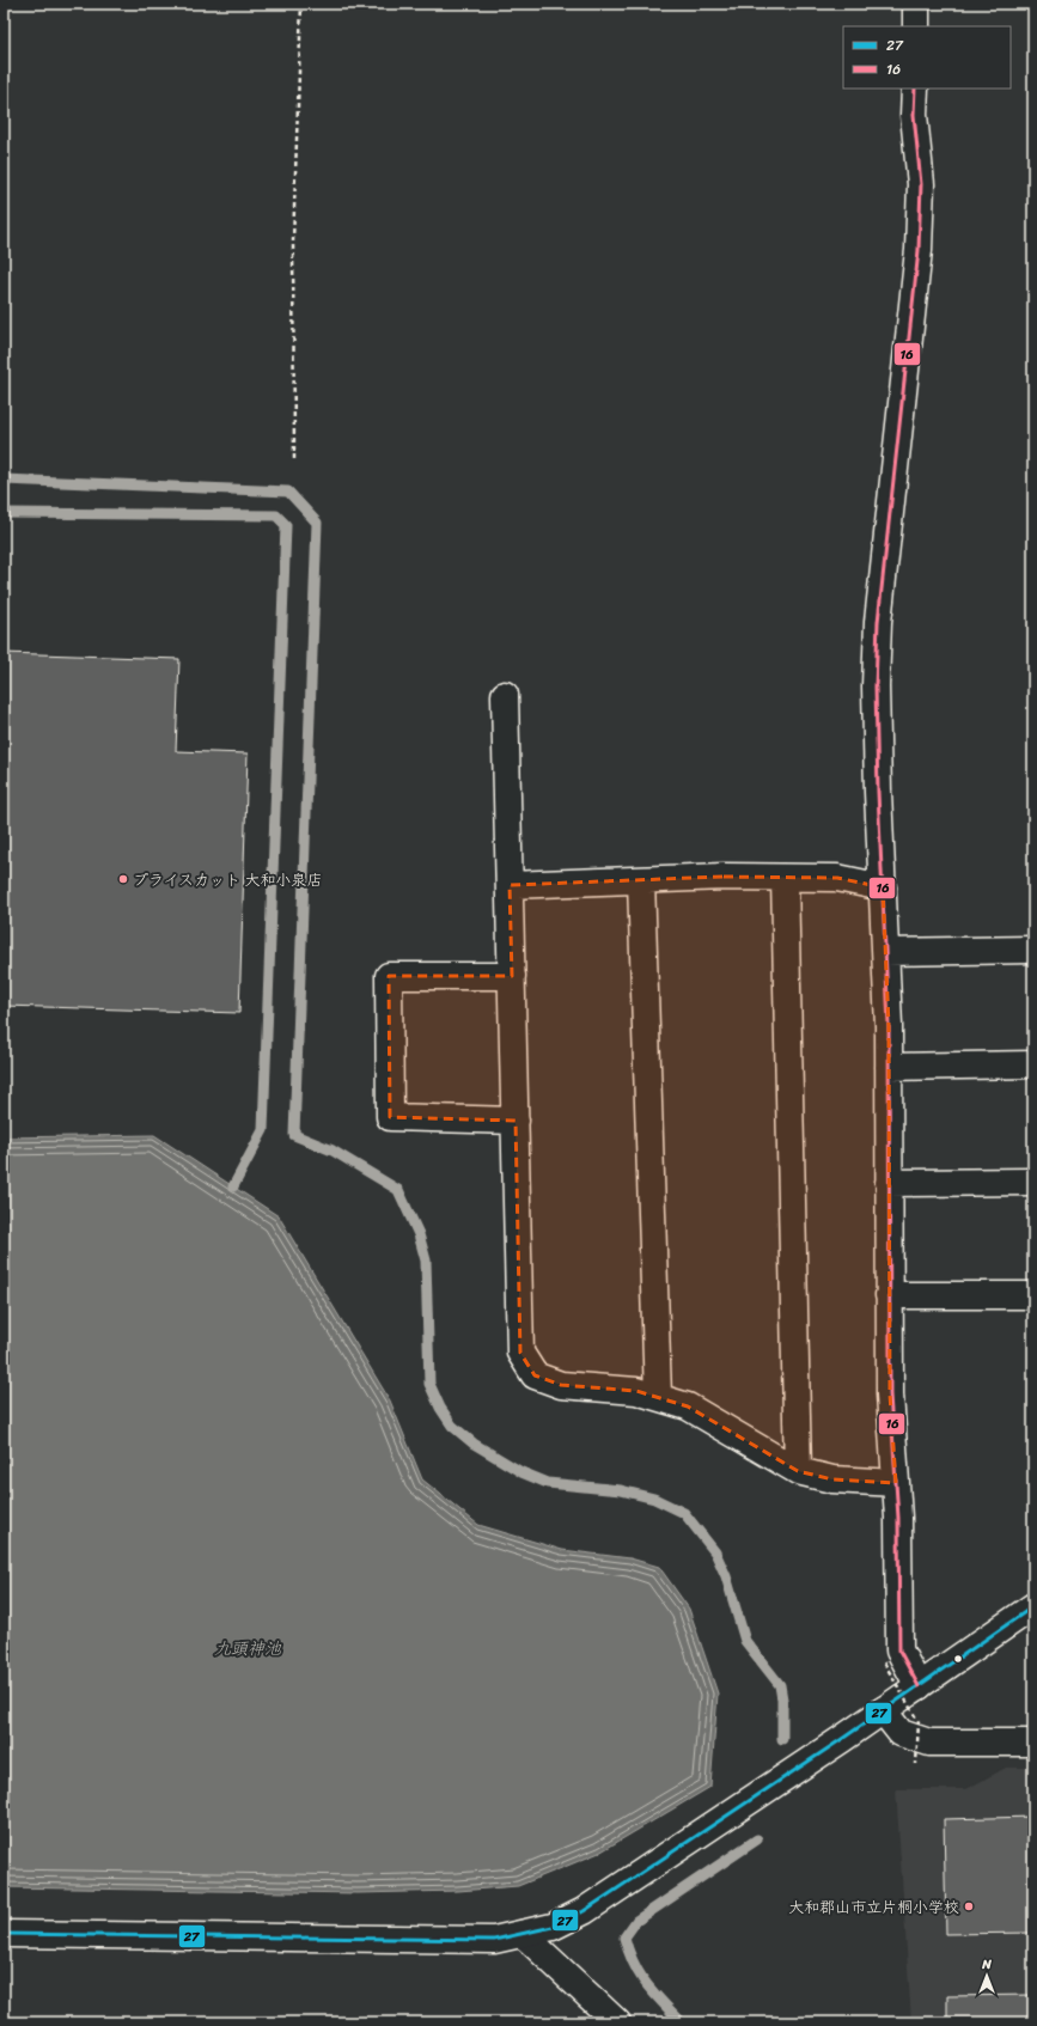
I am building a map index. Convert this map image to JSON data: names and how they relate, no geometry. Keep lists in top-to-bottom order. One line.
{"water":["九頭神池"],"places":["プライスカット 大和小泉店","大和郡山市立片桐小学校"],"lines":["transit line 16","transit line 27"],"legend":["27","16"],"north":"top"}
